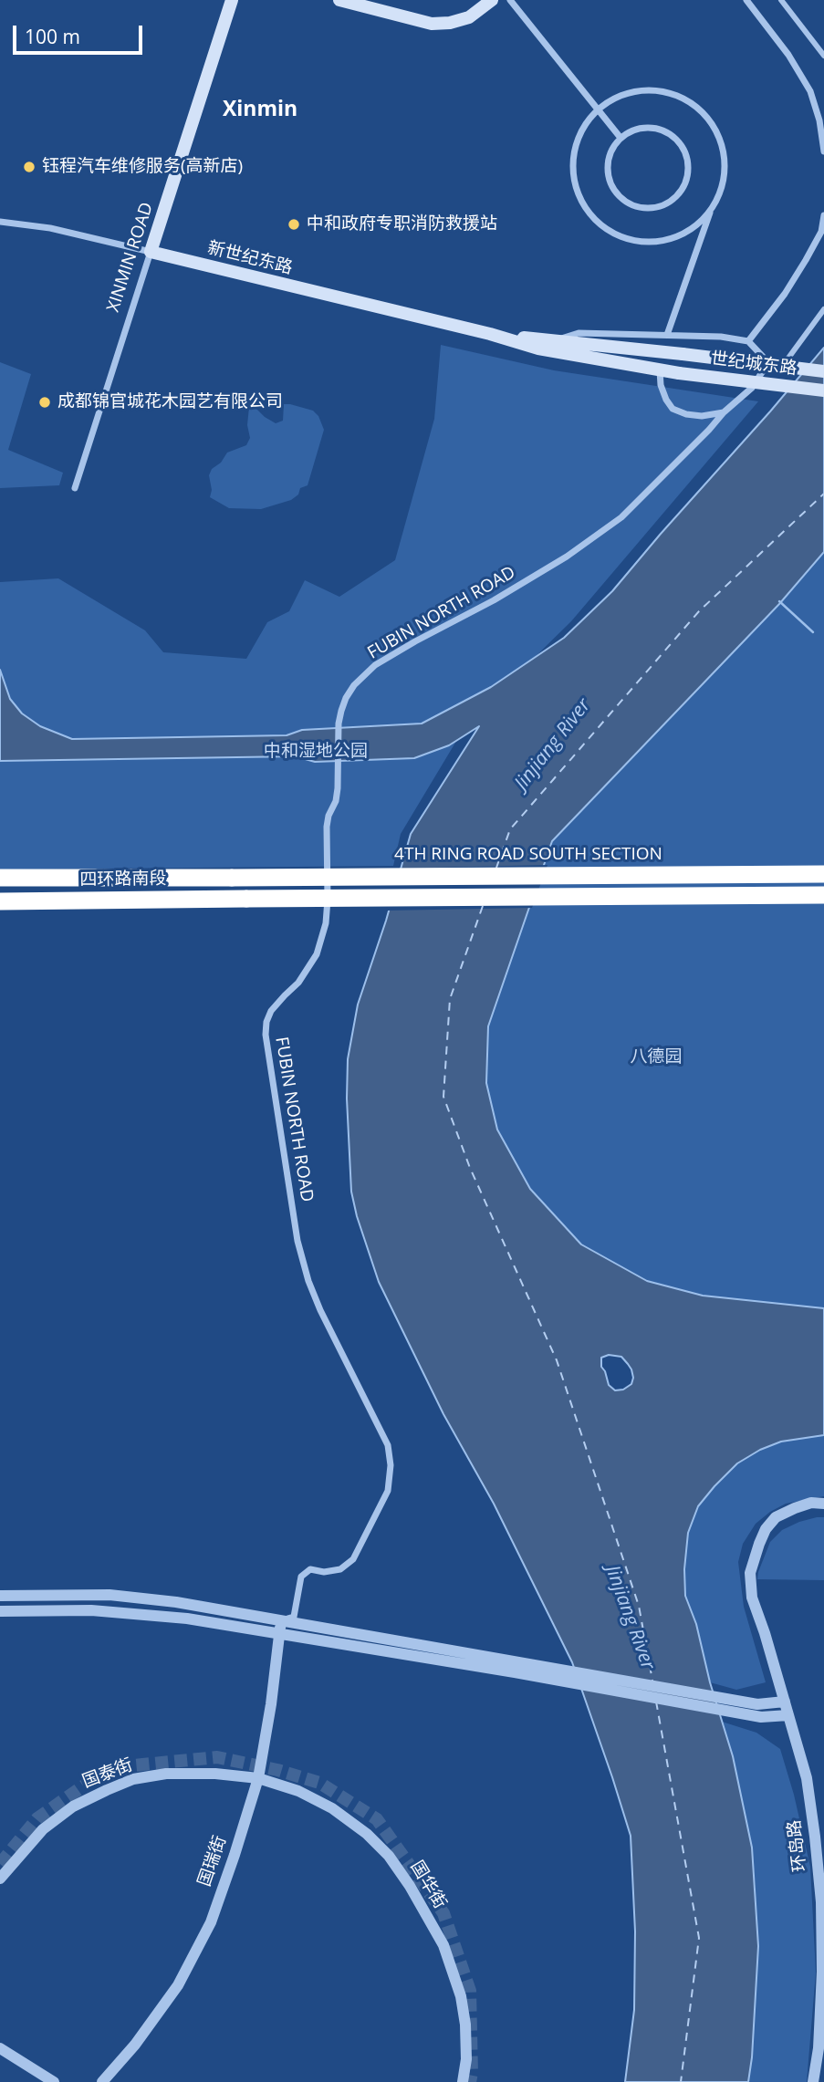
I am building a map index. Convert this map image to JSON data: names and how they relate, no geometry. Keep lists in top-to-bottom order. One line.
{"streets":{"highway":["4TH RING ROAD SOUTH SECTION","四环路南段"],"main road":["XINMIN ROAD","新世纪东路","世纪城东路"],"street":["FUBIN NORTH ROAD","国泰街","环岛路","国瑞街","国华街"]},"crossings":[["XINMIN ROAD","新世纪东路"],["新世纪东路","世纪城东路"],["FUBIN NORTH ROAD","国瑞街"],["4TH RING ROAD SOUTH SECTION","四环路南段"],["国泰街","国瑞街"],["国泰街","国华街"],["国瑞街","国华街"]],"districts":["Xinmin"],"water":["Jinjiang River"],"parks":["中和湿地公园","八德园"],"places":["钰程汽车维修服务(高新店)","中和政府专职消防救援站","成都锦官城花木园艺有限公司"],"scale_bar":"100 m"}
